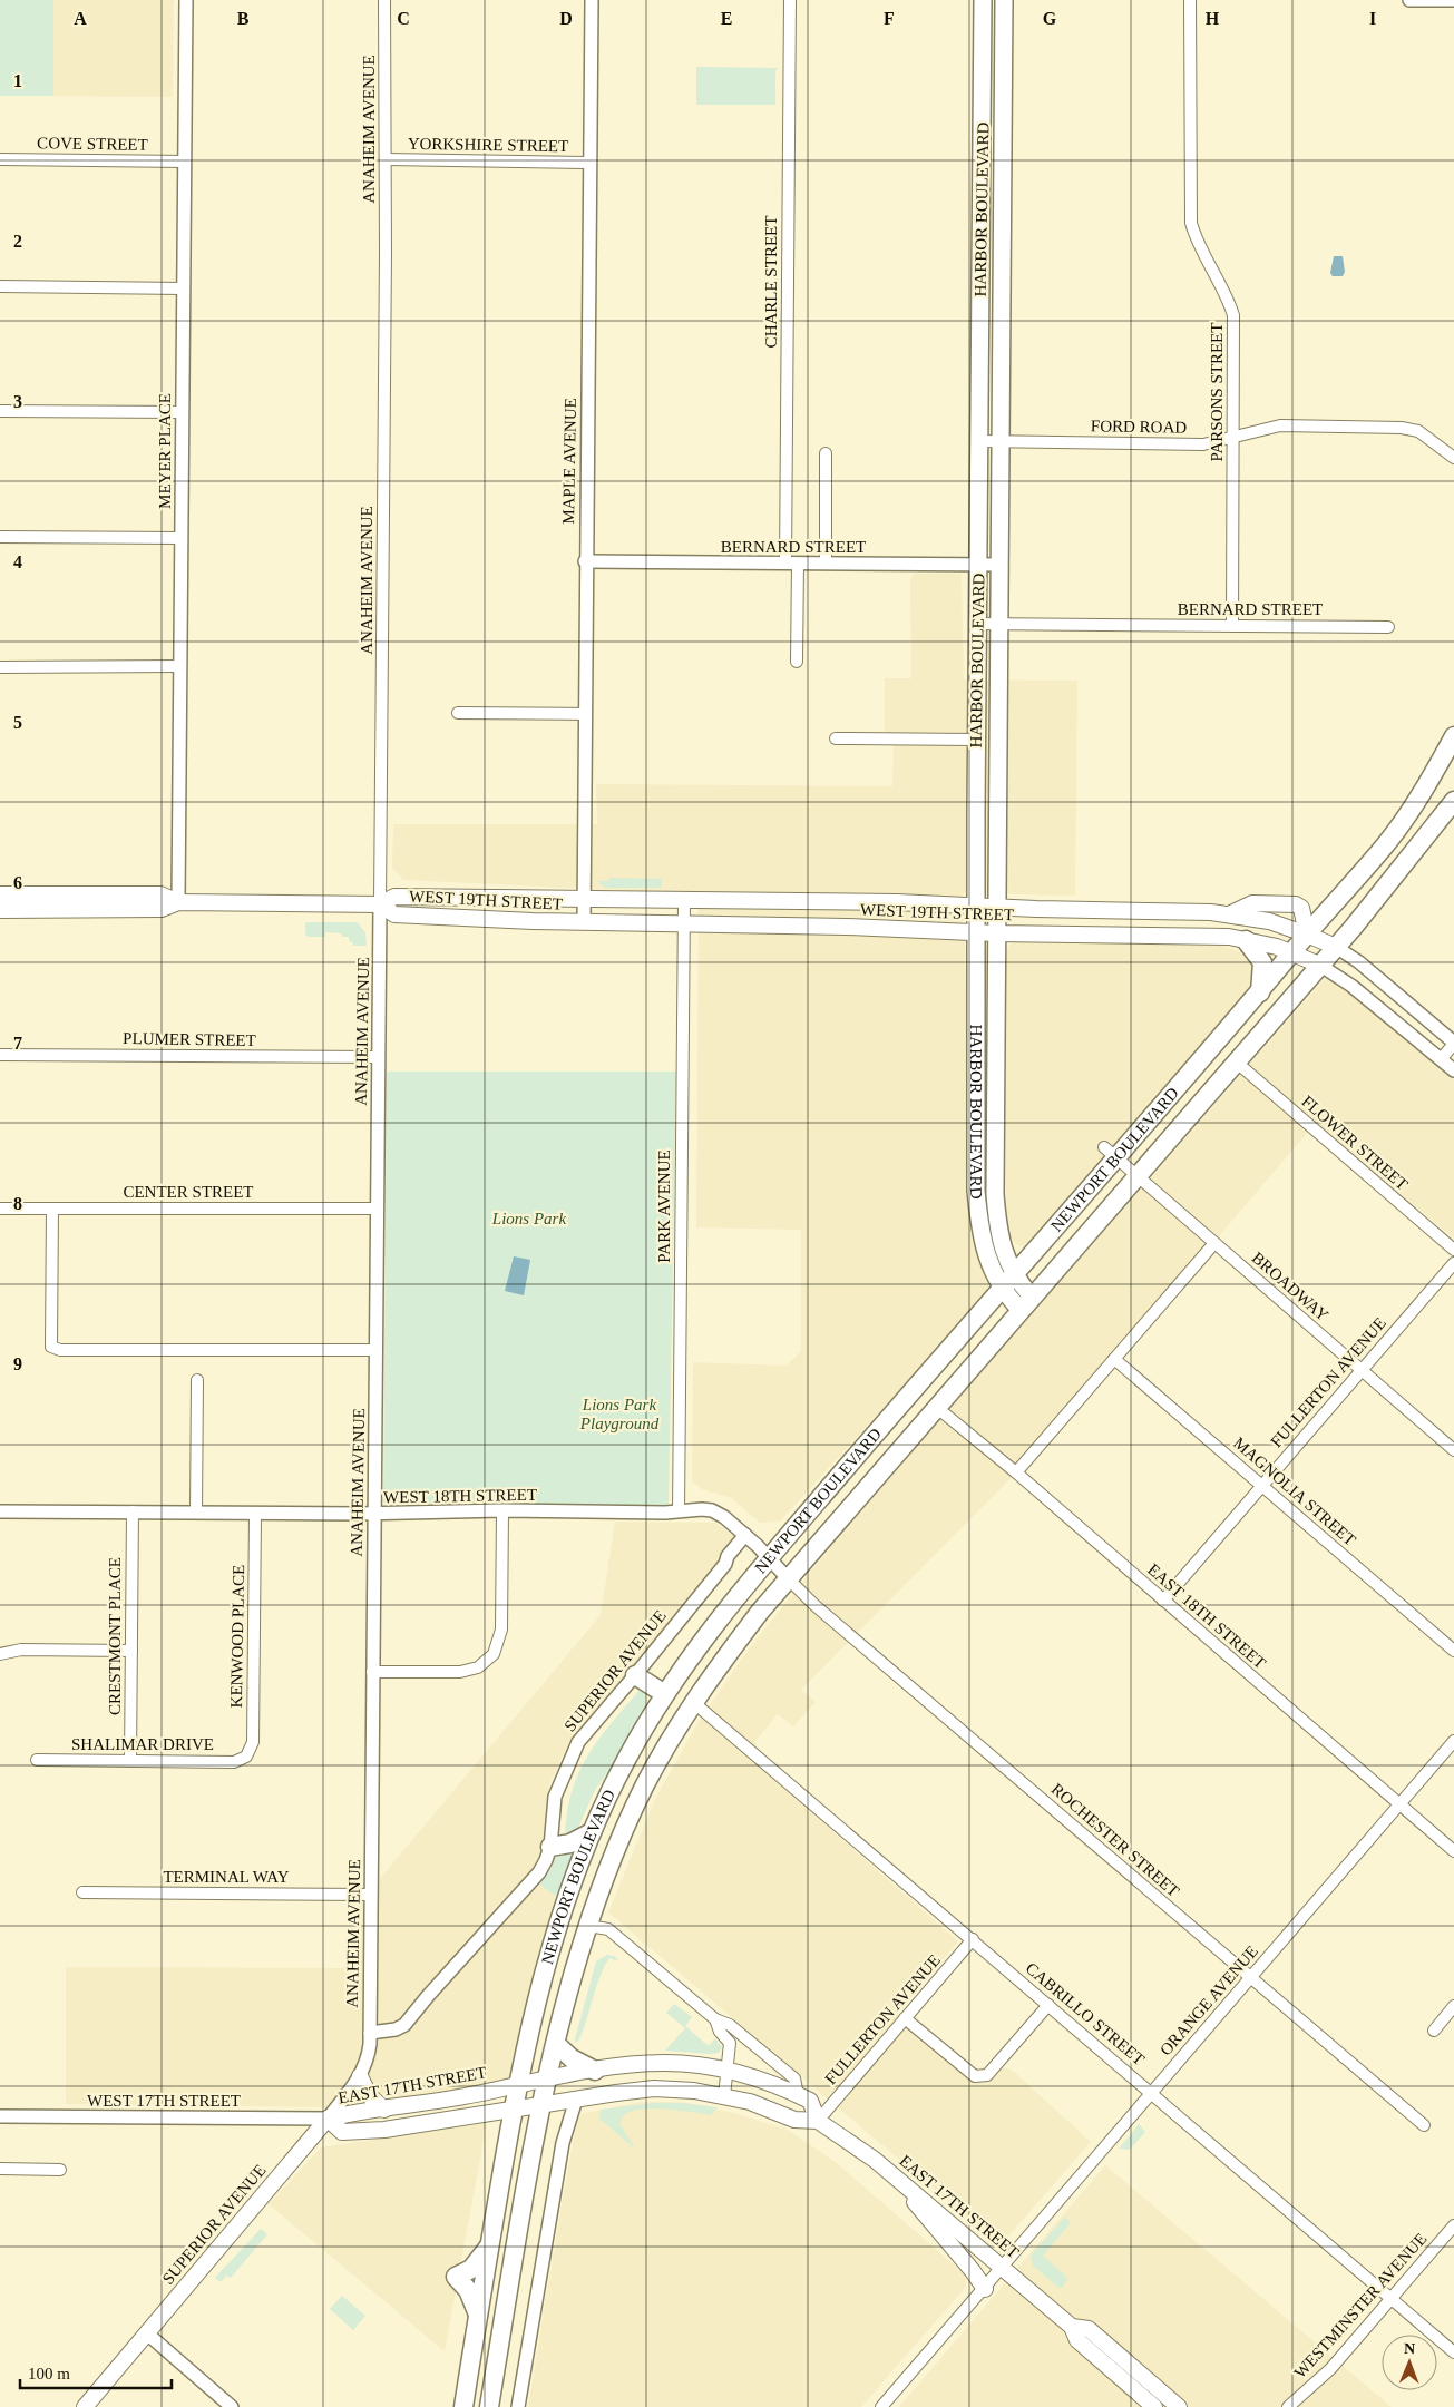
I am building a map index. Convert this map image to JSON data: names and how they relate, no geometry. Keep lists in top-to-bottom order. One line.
{"streets":{"highway":["NEWPORT BOULEVARD"],"main road":["HARBOR BOULEVARD","WEST 19TH STREET","SUPERIOR AVENUE","EAST 17TH STREET"],"street":["ANAHEIM AVENUE","COVE STREET","YORKSHIRE STREET","CHARLE STREET","PARSONS STREET","FORD ROAD","MEYER PLACE","MAPLE AVENUE","BERNARD STREET","PLUMER STREET","FLOWER STREET","CENTER STREET","PARK AVENUE","BROADWAY","FULLERTON AVENUE","MAGNOLIA STREET","WEST 18TH STREET","EAST 18TH STREET","CRESTMONT PLACE","KENWOOD PLACE","SHALIMAR DRIVE","ROCHESTER STREET","TERMINAL WAY","ORANGE AVENUE","CABRILLO STREET","WEST 17TH STREET","WESTMINSTER AVENUE"]},"crossings":[["ANAHEIM AVENUE","YORKSHIRE STREET"],["ANAHEIM AVENUE","WEST 19TH STREET"],["ANAHEIM AVENUE","PLUMER STREET"],["ANAHEIM AVENUE","CENTER STREET"],["ANAHEIM AVENUE","WEST 18TH STREET"],["ANAHEIM AVENUE","SUPERIOR AVENUE"],["ANAHEIM AVENUE","TERMINAL WAY"],["COVE STREET","MEYER PLACE"],["YORKSHIRE STREET","MAPLE AVENUE"],["HARBOR BOULEVARD","FORD ROAD"],["HARBOR BOULEVARD","BERNARD STREET"],["HARBOR BOULEVARD","WEST 19TH STREET"],["HARBOR BOULEVARD","NEWPORT BOULEVARD"],["CHARLE STREET","BERNARD STREET"],["PARSONS STREET","FORD ROAD"],["PARSONS STREET","BERNARD STREET"],["MEYER PLACE","WEST 19TH STREET"],["MAPLE AVENUE","BERNARD STREET"],["MAPLE AVENUE","WEST 19TH STREET"],["WEST 19TH STREET","NEWPORT BOULEVARD"],["WEST 19TH STREET","PARK AVENUE"],["FLOWER STREET","NEWPORT BOULEVARD"],["NEWPORT BOULEVARD","BROADWAY"],["NEWPORT BOULEVARD","WEST 18TH STREET"],["NEWPORT BOULEVARD","EAST 18TH STREET"],["NEWPORT BOULEVARD","ROCHESTER STREET"],["NEWPORT BOULEVARD","CABRILLO STREET"],["NEWPORT BOULEVARD","EAST 17TH STREET"],["PARK AVENUE","WEST 18TH STREET"],["BROADWAY","FULLERTON AVENUE"],["FULLERTON AVENUE","MAGNOLIA STREET"],["FULLERTON AVENUE","EAST 18TH STREET"],["FULLERTON AVENUE","CABRILLO STREET"],["FULLERTON AVENUE","EAST 17TH STREET"],["WEST 18TH STREET","CRESTMONT PLACE"],["WEST 18TH STREET","KENWOOD PLACE"],["WEST 18TH STREET","SUPERIOR AVENUE"],["WEST 18TH STREET","ROCHESTER STREET"],["EAST 18TH STREET","ORANGE AVENUE"],["CRESTMONT PLACE","SHALIMAR DRIVE"],["KENWOOD PLACE","SHALIMAR DRIVE"],["SUPERIOR AVENUE","EAST 17TH STREET"],["SUPERIOR AVENUE","WEST 17TH STREET"],["ROCHESTER STREET","ORANGE AVENUE"],["ORANGE AVENUE","CABRILLO STREET"],["ORANGE AVENUE","EAST 17TH STREET"],["CABRILLO STREET","WESTMINSTER AVENUE"],["EAST 17TH STREET","WEST 17TH STREET"]],"parks":["Lions Park","Lions Park Playground"],"scale_bar":"100 m","north":"top","grid":{"columns":["A","B","C","D","E","F","G","H","I"],"rows":["1","2","3","4","5","6","7","8","9"]}}
